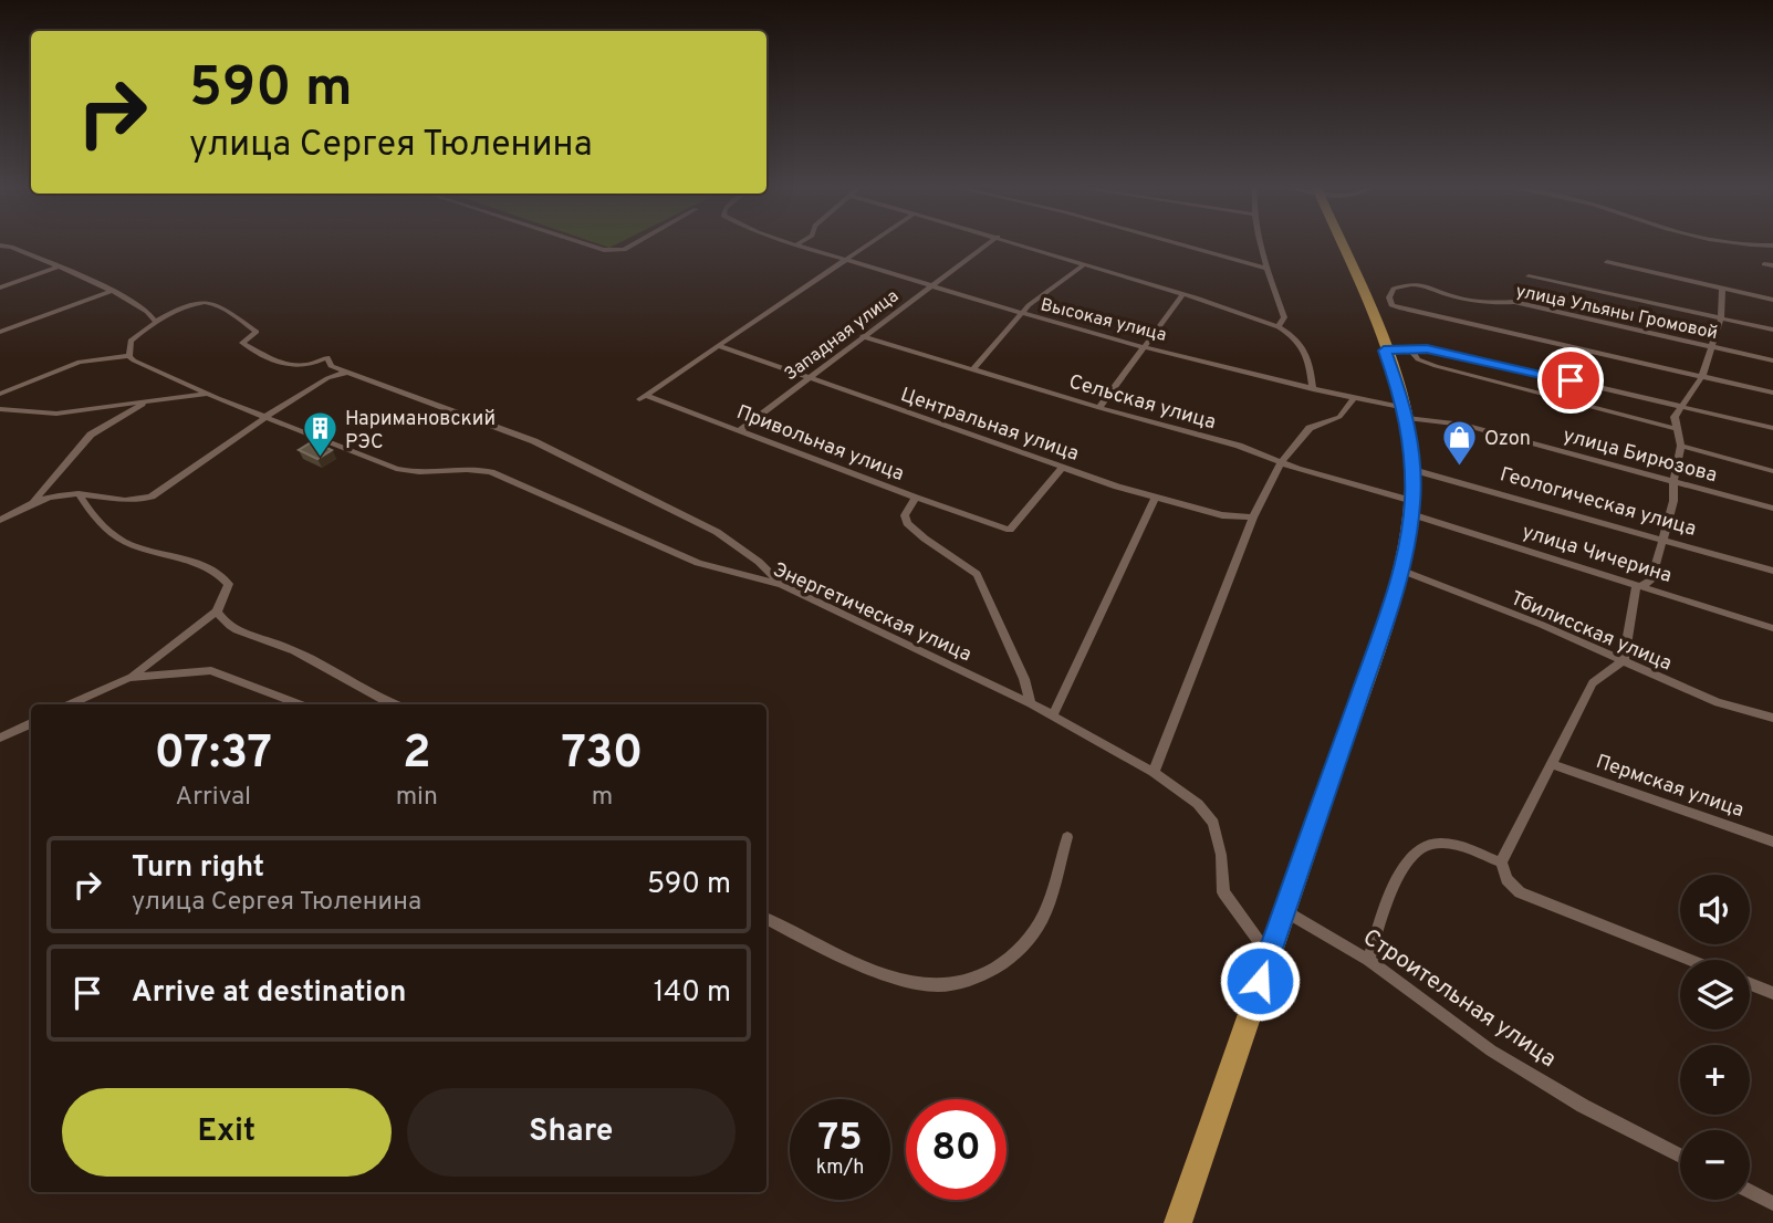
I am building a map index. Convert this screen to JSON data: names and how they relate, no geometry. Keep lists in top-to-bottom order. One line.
{"streets":{"street":["улица Ульяны Громовой","Высокая улица","Западная улица","Сельская улица","Центральная улица","Привольная улица","улица Бирюзова","Геологическая улица","улица Чичерина","Энергетическая улица","Тбилисская улица","Пермская улица","Строительная улица"]},"crossings":[["Высокая улица","Западная улица"],["Высокая улица","улица Бирюзова"],["Западная улица","Сельская улица"],["Западная улица","Центральная улица"],["Западная улица","Привольная улица"],["Сельская улица","улица Чичерина"],["Центральная улица","Привольная улица"],["Привольная улица","Энергетическая улица"]],"places":{"building":["Наримановский РЭС"],"shop":["Ozon"]},"page":{"turn":["590 m","улица Сергея Тюленина"],"eta":["07:37","Arrival","2","min","730","m"],"list":[{"name":"Turn right","note":"улица Сергея Тюленина","value":"590 m"},{"name":"Arrive at destination","value":"140 m"}],"map_buttons":["+","−"],"buttons":["Exit","Share"],"speed":"75 km/h","limit":"80"}}
